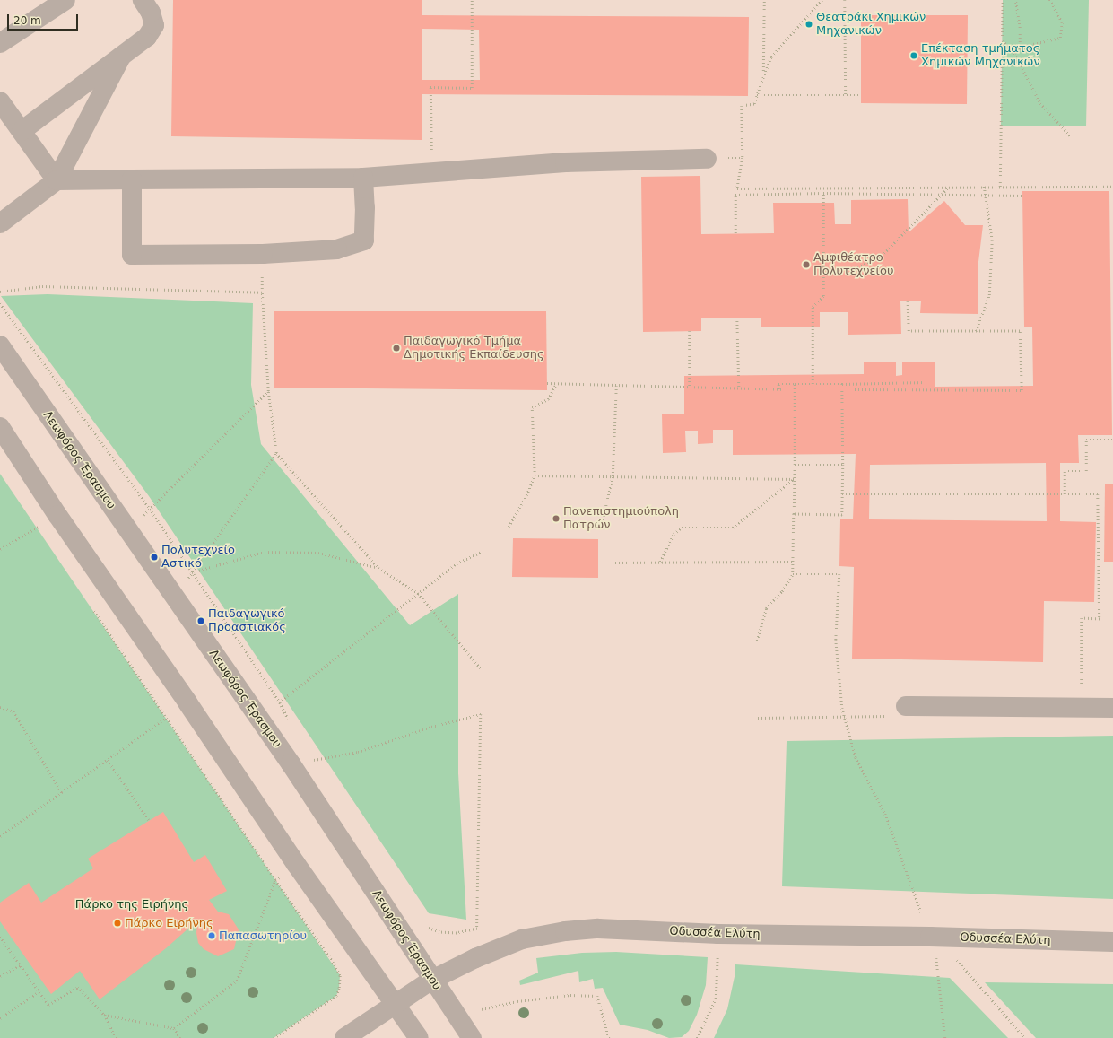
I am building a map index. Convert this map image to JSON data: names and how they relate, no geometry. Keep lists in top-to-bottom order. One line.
{"streets":{"street":["Λεωφόρος Έρασμου","Οδυσσέα Ελύτη"]},"crossings":[["Λεωφόρος Έρασμου","Οδυσσέα Ελύτη"]],"parks":["Πάρκο της Ειρήνης"],"places":["Θεατράκι Χημικών Μηχανικών","Επέκταση τμήματος Χημικών Μηχανικών","Αμφιθέατρο Πολυτεχνείου","Παιδαγωγικό Τμήμα Δημοτικής Εκπαίδευσης","Πανεπιστημιούπολη Πατρών","Πολυτεχνείο Αστικό","Παιδαγωγικό Προαστιακός","Πάρκο Ειρήνης","Παπασωτηρίου"],"scale_bar":"20 m"}
